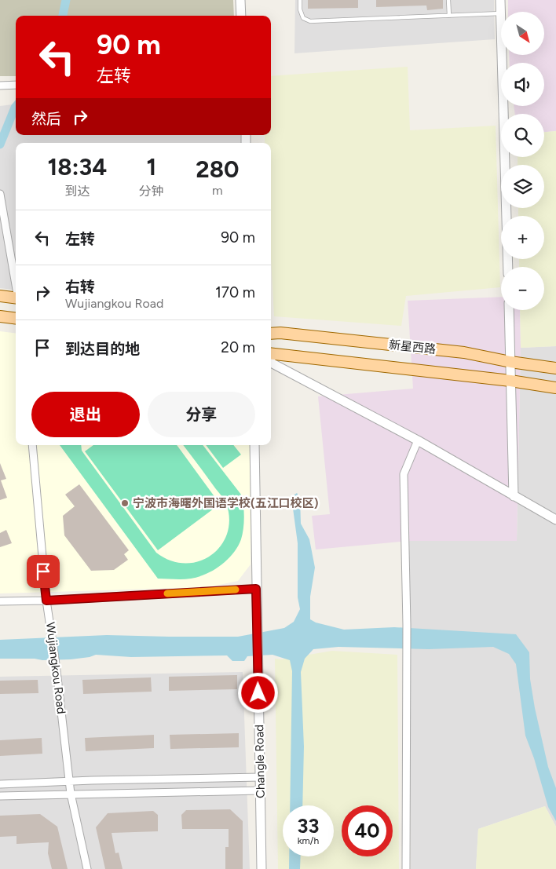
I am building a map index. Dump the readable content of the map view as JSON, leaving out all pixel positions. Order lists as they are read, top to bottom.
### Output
{
  "streets": {
    "main road": ["新星西路"],
    "street": ["Wujiangkou Road", "Changle Road"]
  },
  "places": ["宁波市海曙外国语学校(五江口校区)"],
  "north": "bottom right",
  "page": {
    "map_buttons": ["+", "−"],
    "turn": ["90 m", "左转"],
    "then": "然后",
    "eta": [
      "18:34",
      "到达",
      "1",
      "分钟",
      "280",
      "m"
    ],
    "list": [
      {
        "name": "左转",
        "value": "90 m"
      },
      {
        "name": "右转",
        "note": "Wujiangkou Road",
        "value": "170 m"
      },
      {
        "name": "到达目的地",
        "value": "20 m"
      }
    ],
    "buttons": ["退出", "分享"],
    "speed": "33 km/h",
    "limit": "40"
  }
}
